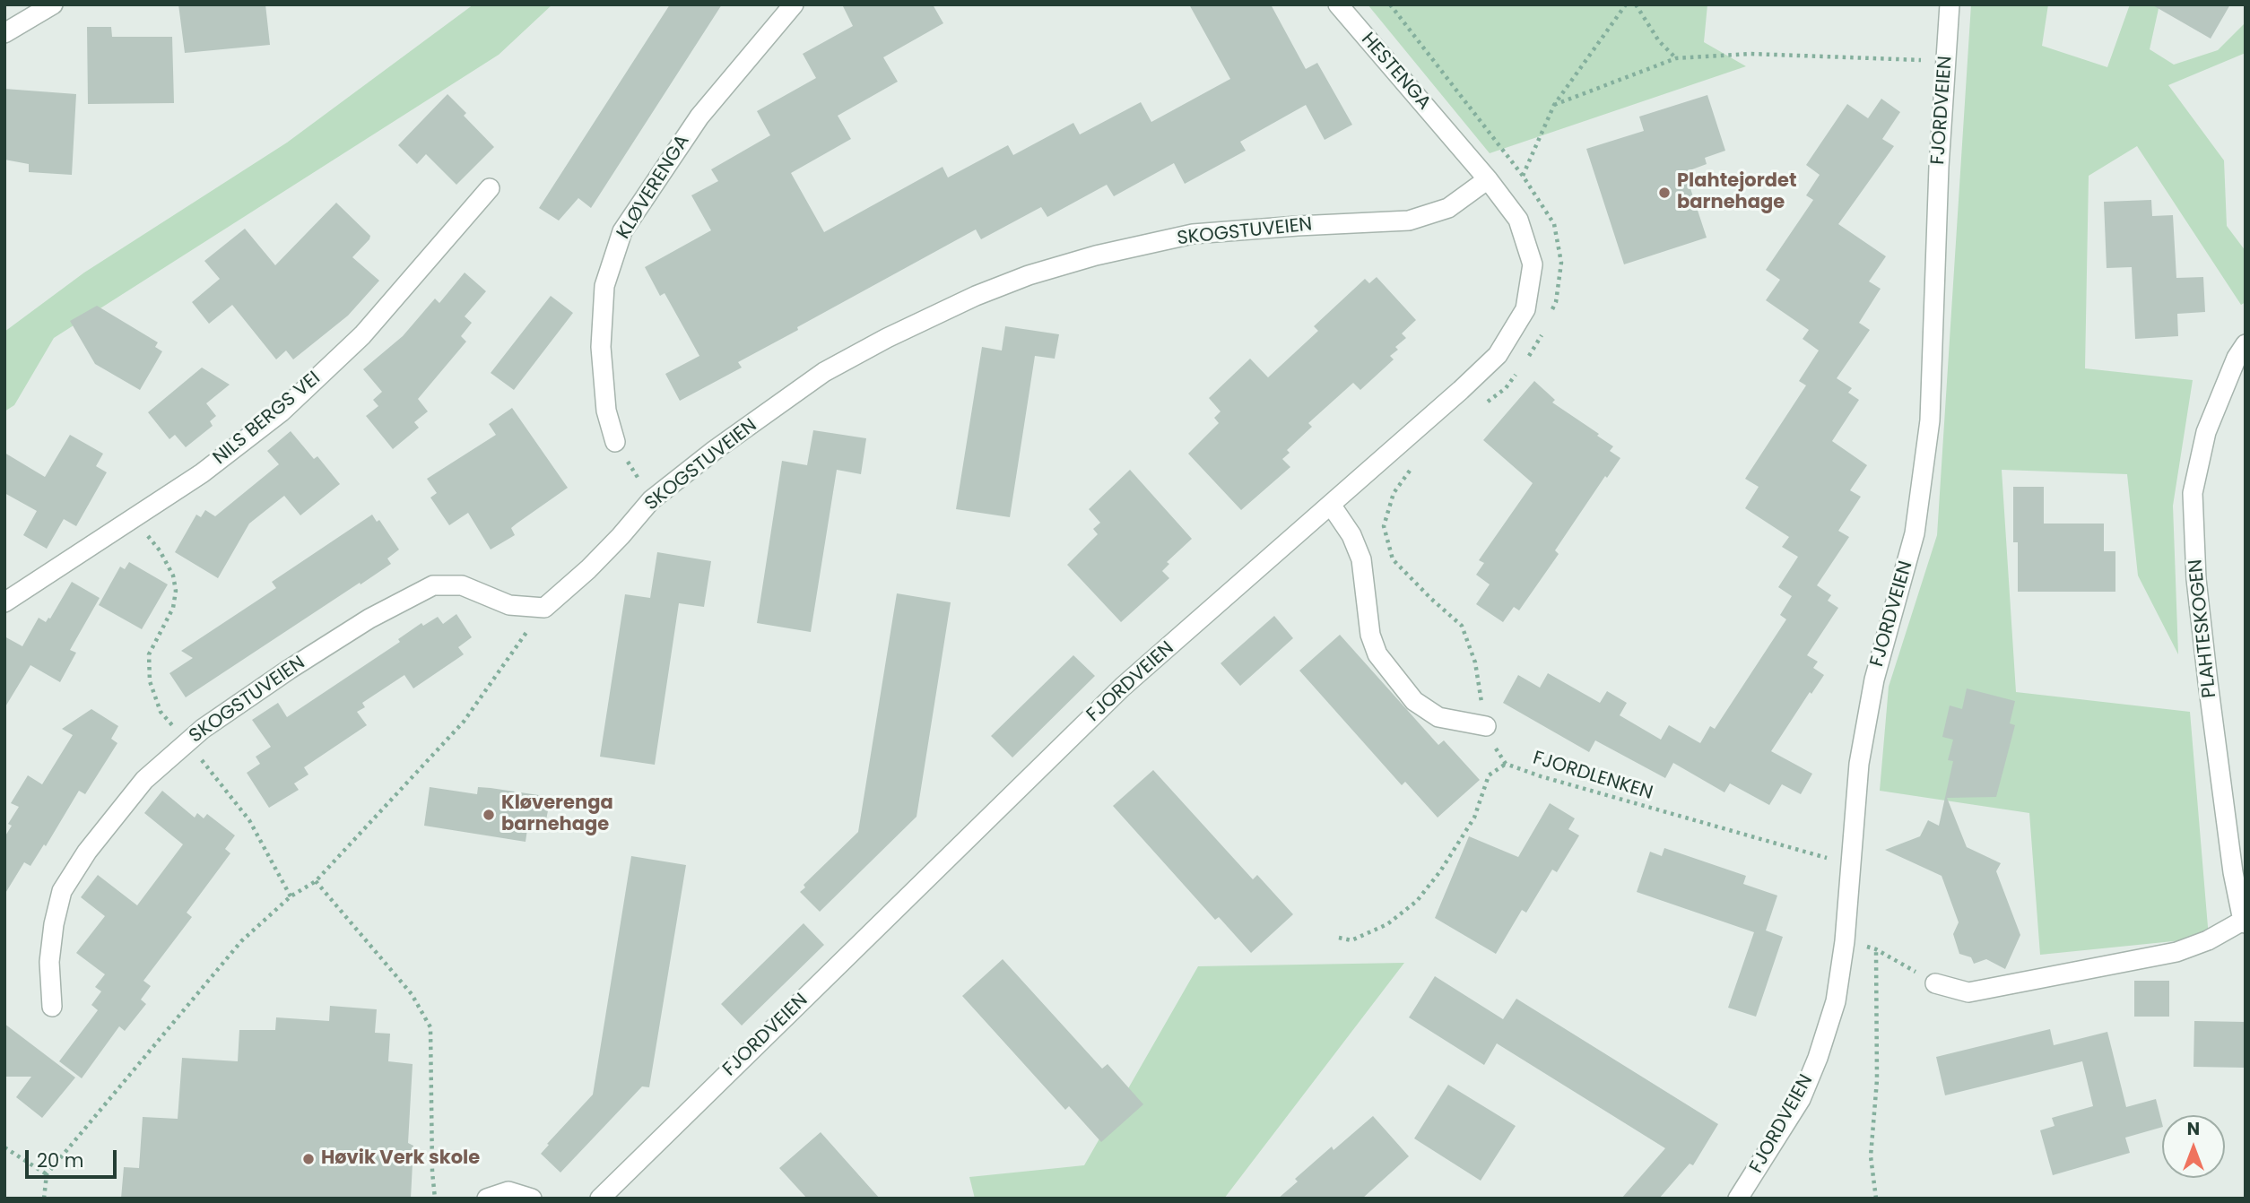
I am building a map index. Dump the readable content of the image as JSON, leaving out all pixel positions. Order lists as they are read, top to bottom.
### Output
{
  "streets": {
    "street": [
      "HESTENGA",
      "FJORDVEIEN",
      "KLØVERENGA",
      "SKOGSTUVEIEN",
      "NILS BERGS VEI",
      "PLAHTESKOGEN"
    ],
    "path": ["FJORDLENKEN"]
  },
  "crossings": [
    ["HESTENGA", "FJORDVEIEN"],
    ["FJORDVEIEN", "SKOGSTUVEIEN"],
    ["FJORDVEIEN", "FJORDLENKEN"]
  ],
  "places": ["Plahtejordet barnehage", "Kløverenga barnehage", "Høvik Verk skole"],
  "scale_bar": "20 m",
  "north": "top"
}
